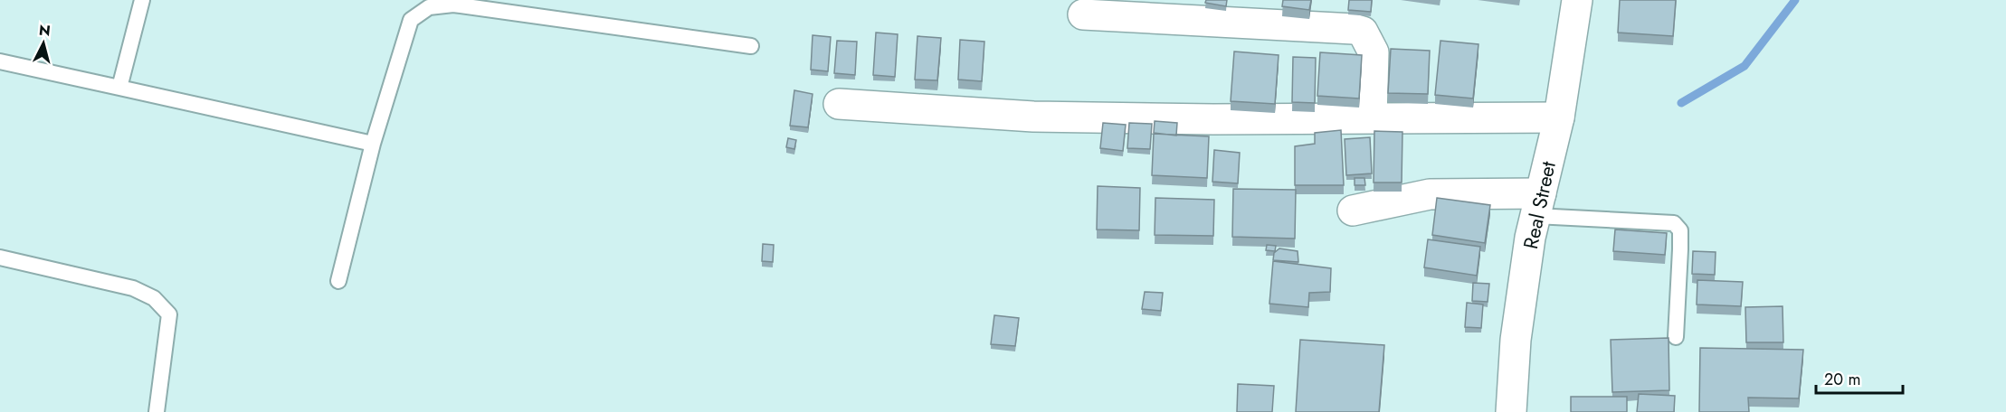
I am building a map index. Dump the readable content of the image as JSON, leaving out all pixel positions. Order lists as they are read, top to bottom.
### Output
{
  "streets": {
    "street": ["Real Street"]
  },
  "scale_bar": "20 m",
  "north": "top"
}
